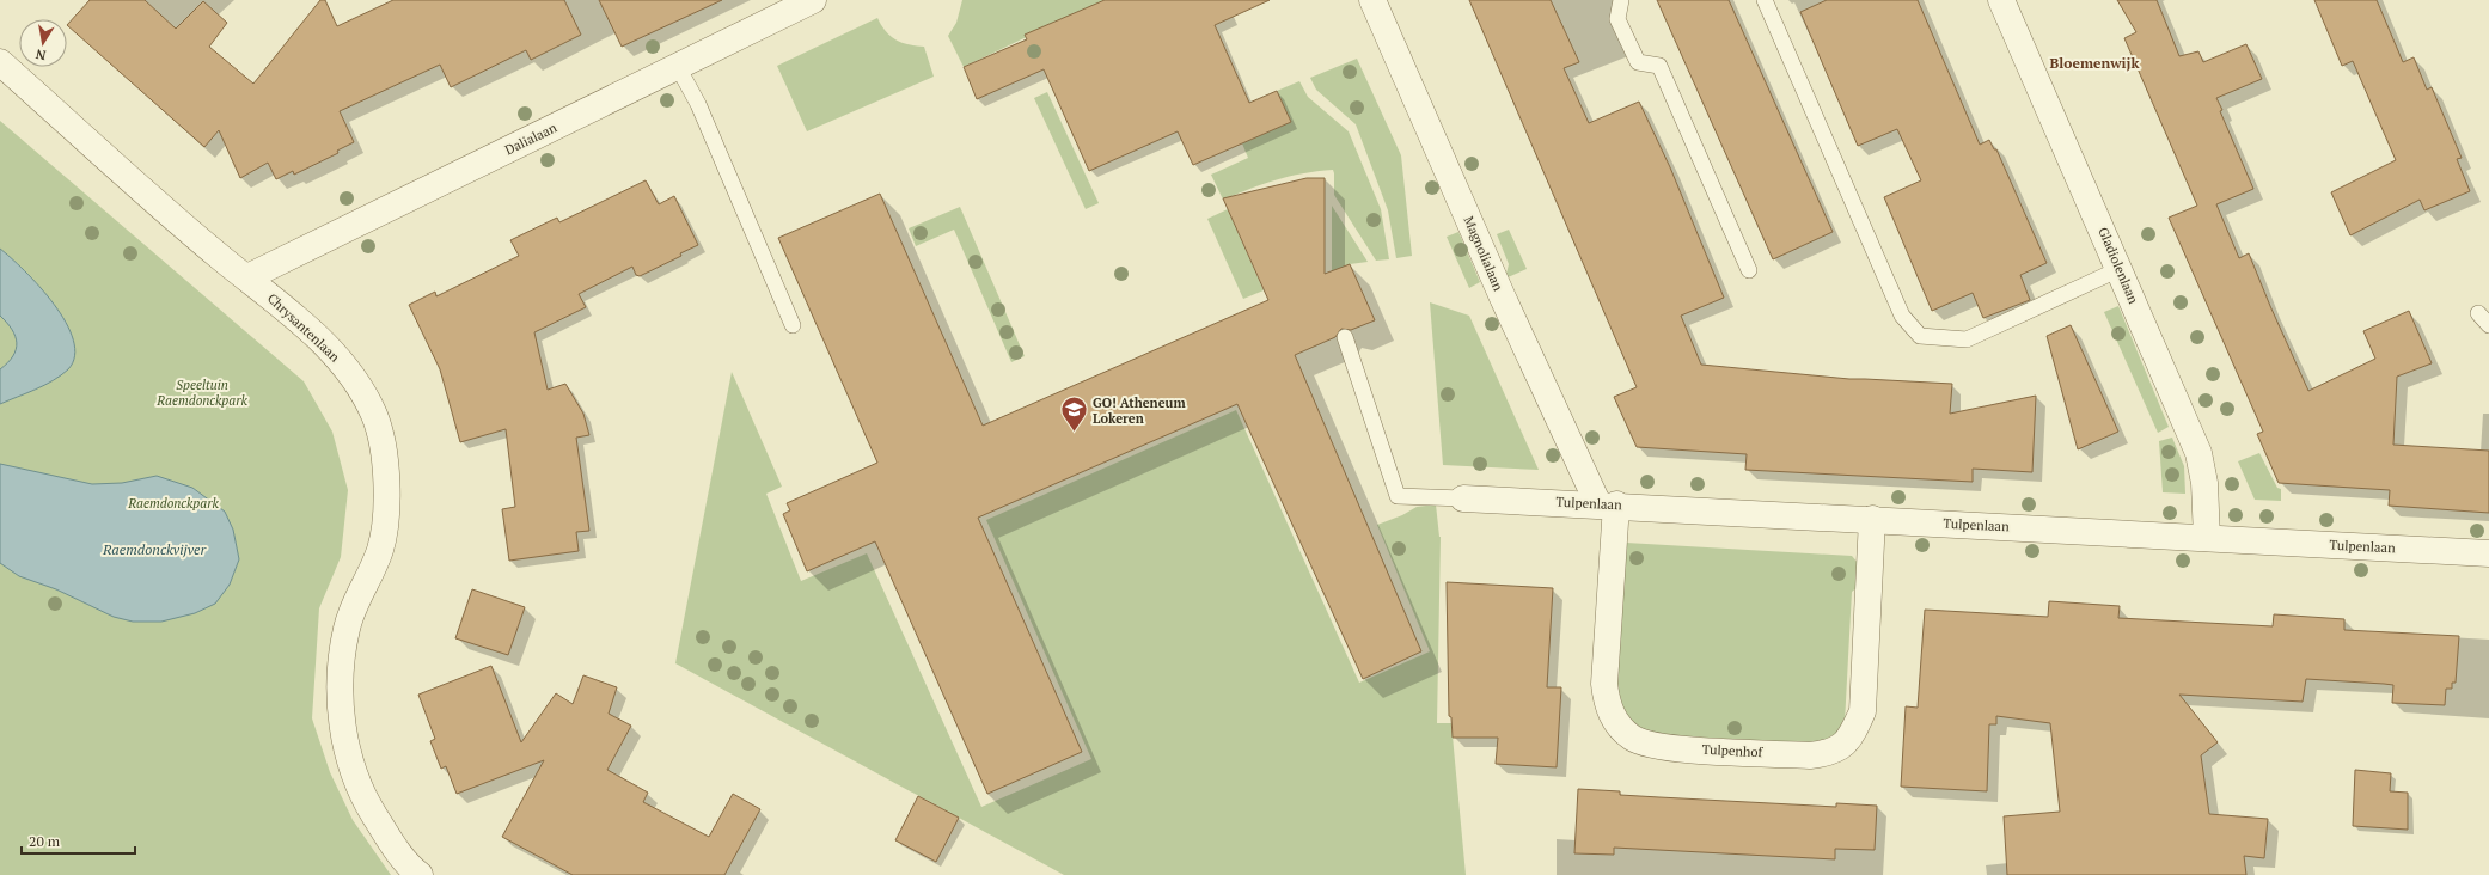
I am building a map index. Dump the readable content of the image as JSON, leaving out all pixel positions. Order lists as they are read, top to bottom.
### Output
{
  "streets": {
    "street": [
      "Dalialaan",
      "Magnolialaan",
      "Gladiolenlaan",
      "Chrysantenlaan",
      "Tulpenlaan",
      "Tulpenhof"
    ]
  },
  "crossings": [
    ["Dalialaan", "Chrysantenlaan"],
    ["Magnolialaan", "Tulpenlaan"],
    ["Magnolialaan", "Tulpenhof"],
    ["Gladiolenlaan", "Tulpenlaan"],
    ["Tulpenlaan", "Tulpenhof"]
  ],
  "districts": ["Bloemenwijk"],
  "water": ["Raemdonckvijver"],
  "parks": ["Speeltuin Raemdonckpark", "Raemdonckpark"],
  "places": {
    "school or university": ["GO! Atheneum Lokeren"]
  },
  "scale_bar": "20 m",
  "north": "bottom"
}
